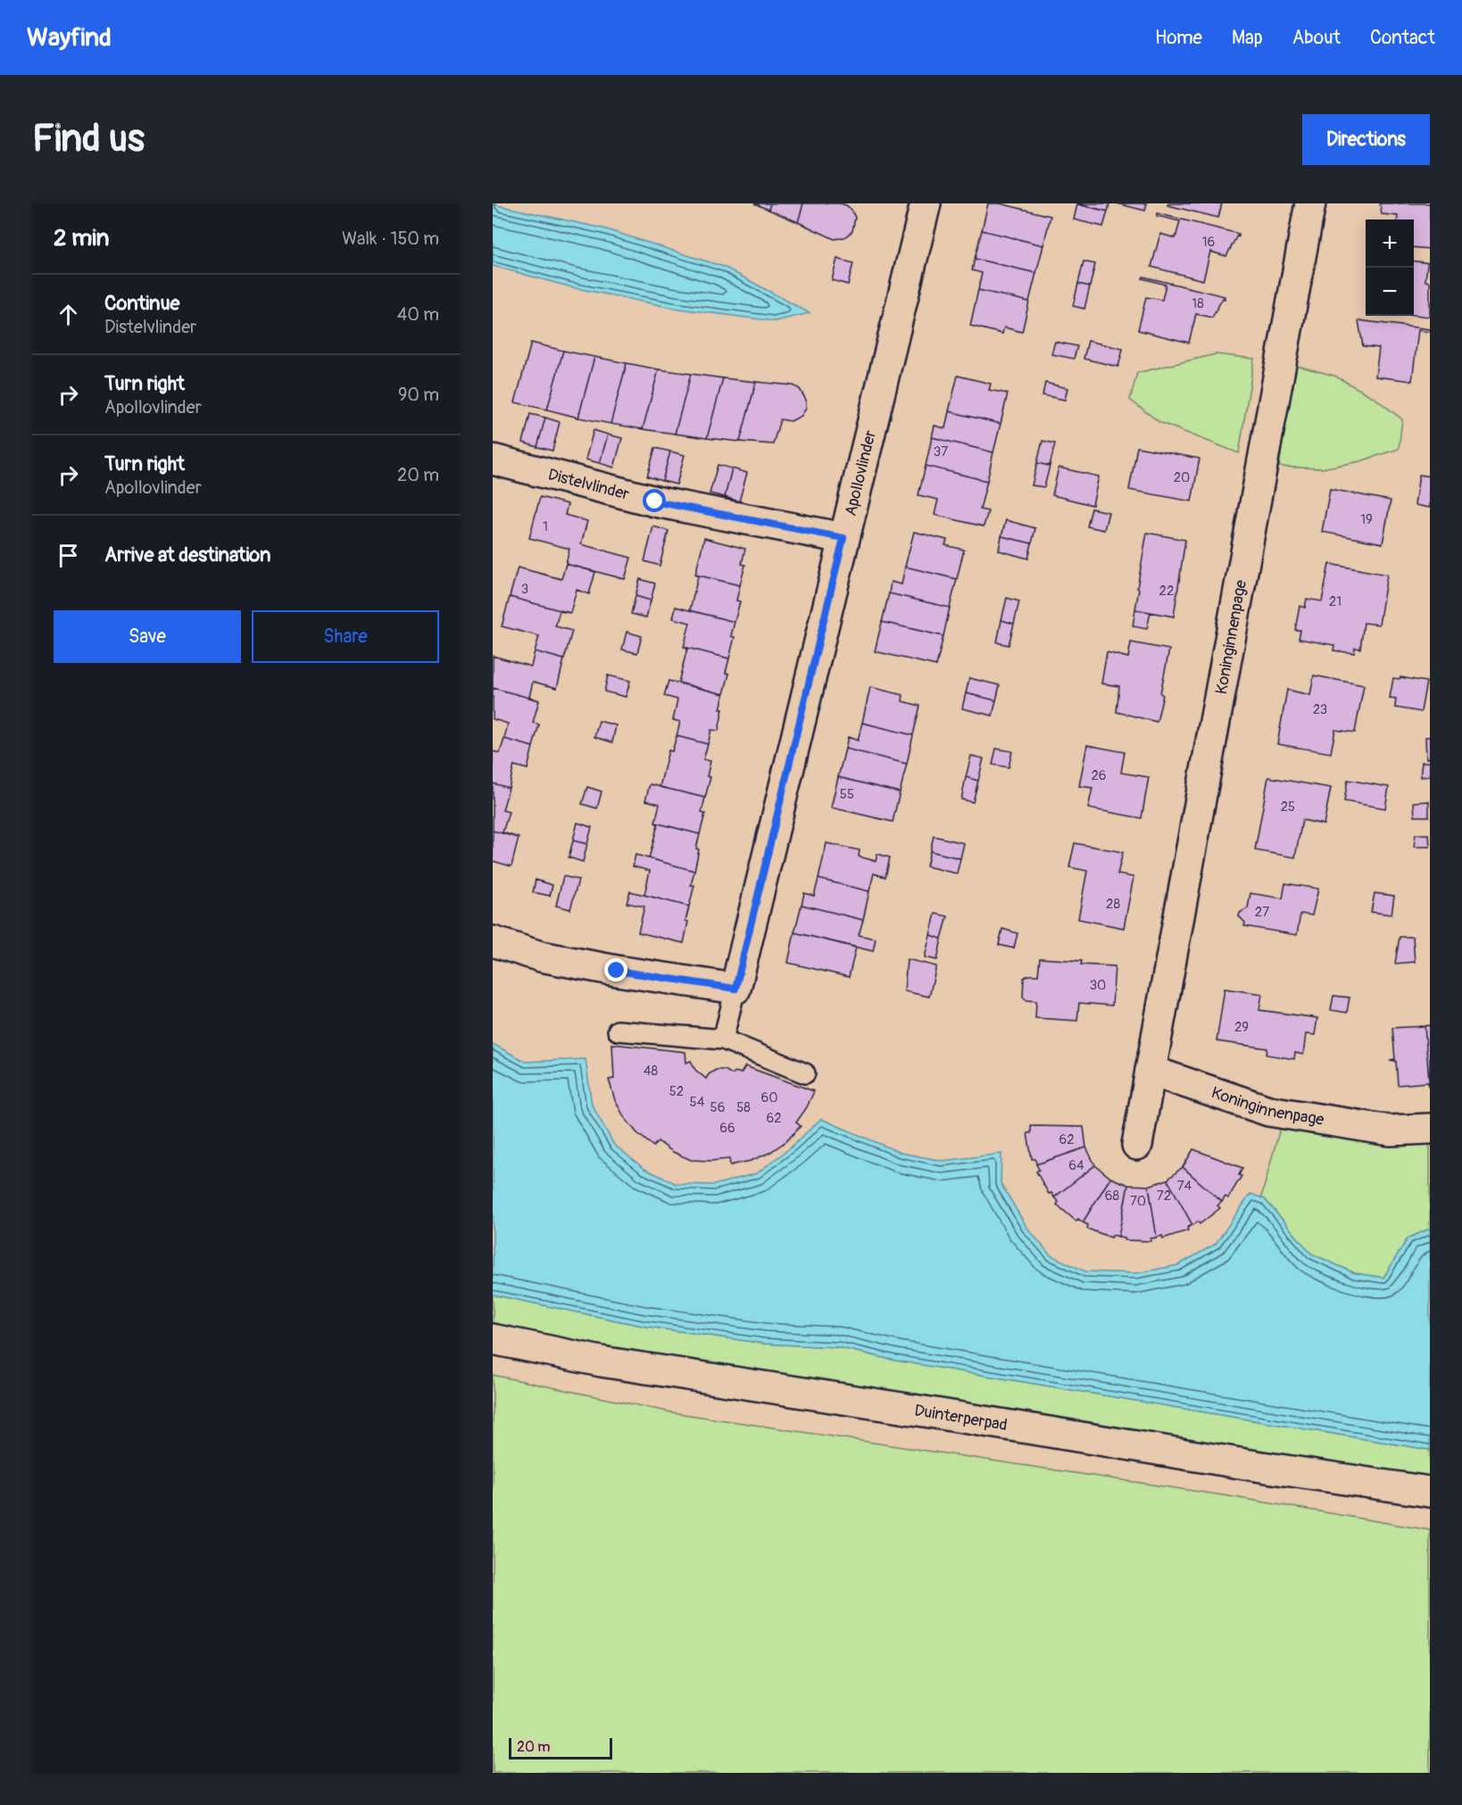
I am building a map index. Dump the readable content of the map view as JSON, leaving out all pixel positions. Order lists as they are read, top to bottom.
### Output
{
  "streets": {
    "street": [
      "Apollovlinder",
      "Distelvlinder",
      "Koninginnenpage",
      "Duinterperpad"
    ]
  },
  "crossings": [
    ["Apollovlinder", "Distelvlinder"]
  ],
  "house_numbers": [
    "16",
    "18",
    "37",
    "20",
    "19",
    "1",
    "3",
    "22",
    "21",
    "23",
    "26",
    "55",
    "25",
    "28",
    "27",
    "30",
    "29",
    "48",
    "52",
    "60",
    "54",
    "56",
    "58",
    "62",
    "66",
    "62",
    "64",
    "74",
    "68",
    "72",
    "70"
  ],
  "scale_bar": "20 m",
  "page": {
    "header": "Wayfind",
    "nav": [
      "Home",
      "Map",
      "About",
      "Contact"
    ],
    "buttons": [
      "Directions",
      ["Save", "Share"]
    ],
    "title": "Find us",
    "heading": ["2 min", "Walk · 150 m"],
    "map_buttons": ["+", "−"],
    "list": [
      ["Continue", "Distelvlinder", "40 m"],
      ["Turn right", "Apollovlinder", "90 m"],
      ["Turn right", "Apollovlinder", "20 m"],
      "Arrive at destination"
    ],
    "scale": "20 m"
  }
}
